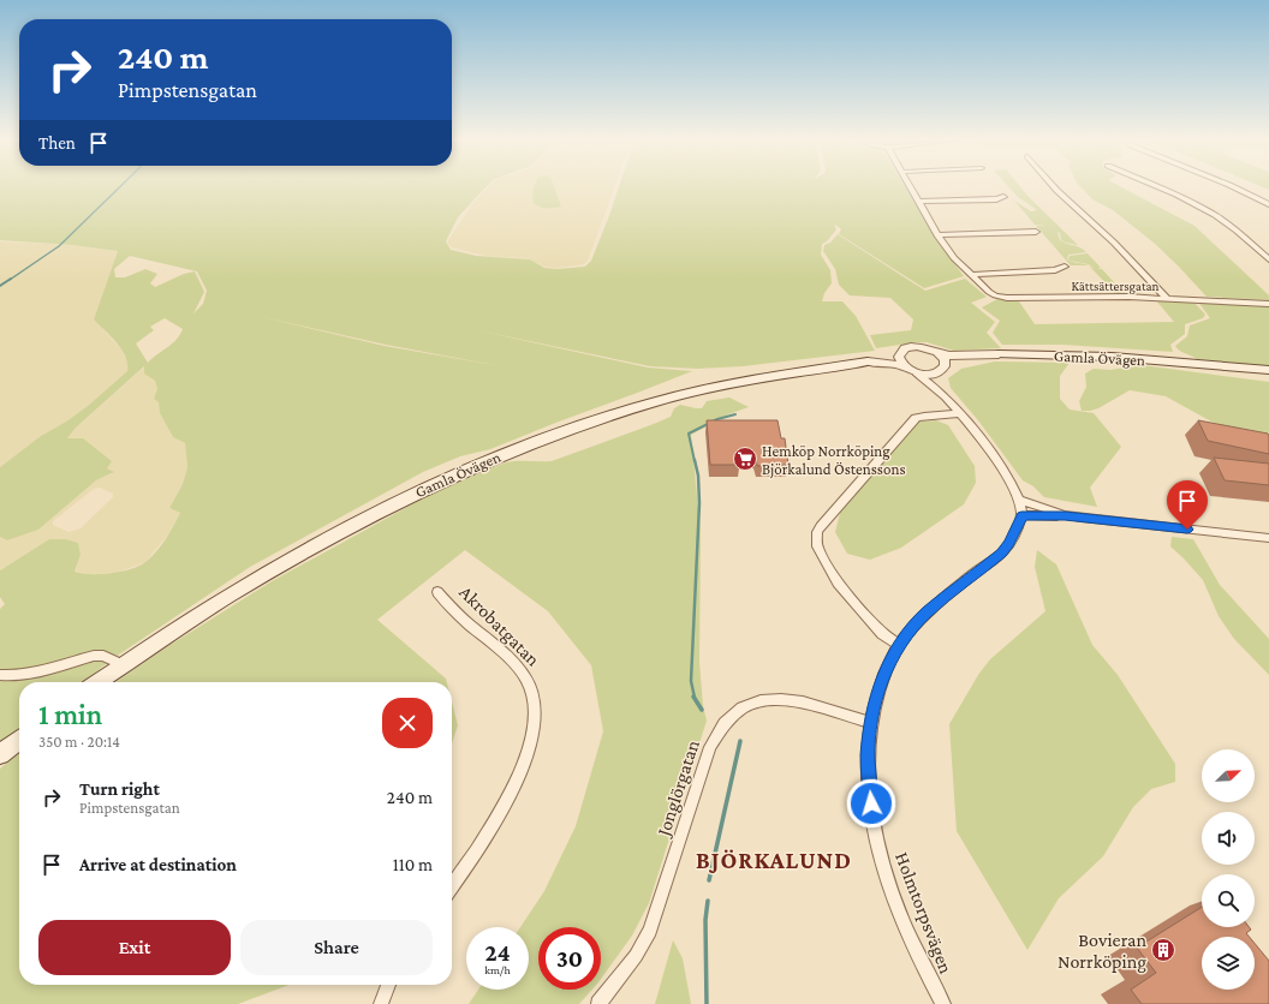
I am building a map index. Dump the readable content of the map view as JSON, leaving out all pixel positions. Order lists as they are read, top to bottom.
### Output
{
  "streets": {
    "main road": ["Gamla Övägen"],
    "street": [
      "Kättsättersgatan",
      "Akrobatgatan",
      "Jonglörgatan",
      "Holmtorpsvägen"
    ]
  },
  "crossings": [
    ["Gamla Övägen", "Holmtorpsvägen"],
    ["Jonglörgatan", "Holmtorpsvägen"]
  ],
  "districts": ["BJÖRKALUND"],
  "places": {
    "supermarket": ["Hemköp Norrköping Björkalund Östenssons"],
    "building": ["Bovieran Norrköping"]
  },
  "north": "top right",
  "page": {
    "turn": ["240 m", "Pimpstensgatan"],
    "then": "Then",
    "heading": ["1 min", "350 m · 20:14"],
    "list": [
      {
        "name": "Turn right",
        "note": "Pimpstensgatan",
        "value": "240 m"
      },
      {
        "name": "Arrive at destination",
        "value": "110 m"
      }
    ],
    "buttons": ["Exit", "Share"],
    "speed": "24 km/h",
    "limit": "30"
  }
}
